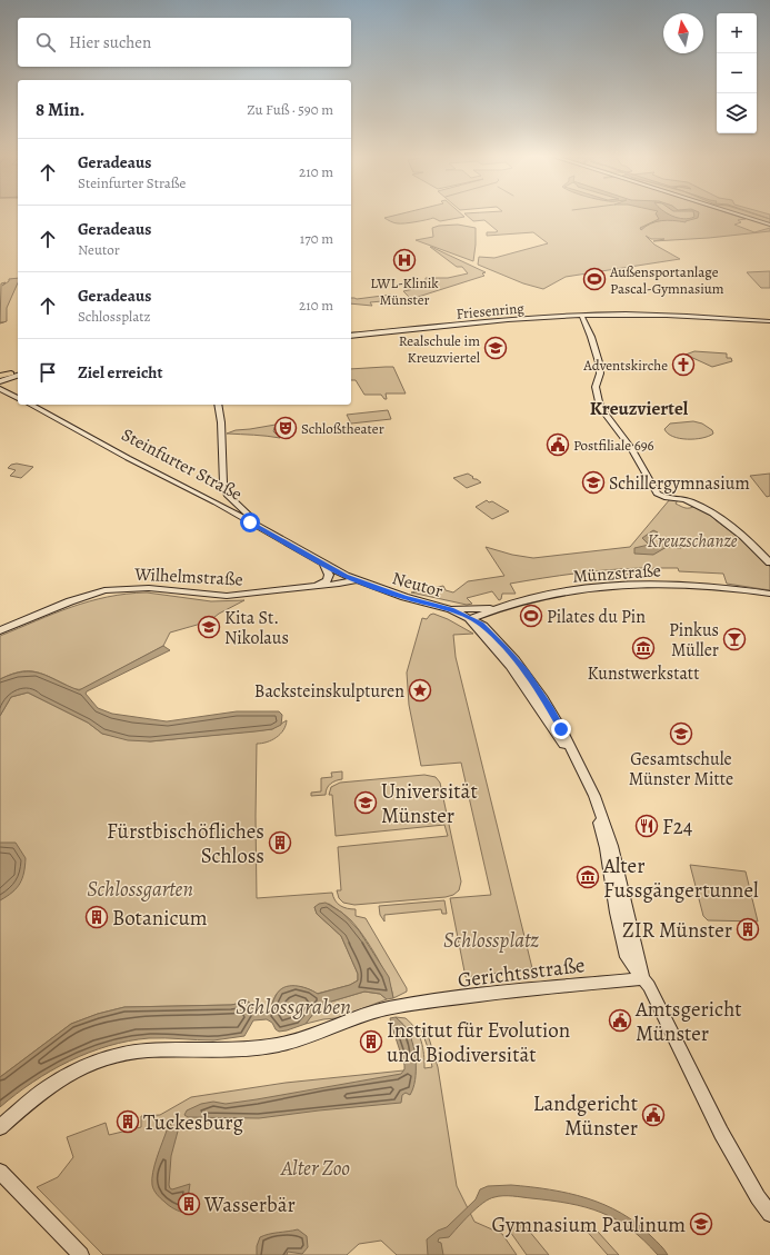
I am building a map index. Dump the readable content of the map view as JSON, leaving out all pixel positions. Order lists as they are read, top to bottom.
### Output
{
  "streets": {
    "main road": [
      "Friesenring",
      "Steinfurter Straße",
      "Münzstraße",
      "Wilhelmstraße",
      "Neutor",
      "Gerichtsstraße"
    ]
  },
  "crossings": [
    ["Steinfurter Straße", "Wilhelmstraße"],
    ["Steinfurter Straße", "Neutor"],
    ["Münzstraße", "Neutor"],
    ["Wilhelmstraße", "Neutor"]
  ],
  "districts": ["Kreuzviertel"],
  "water": ["Schlossgraben"],
  "parks": [
    "Kreuzschanze",
    "Schlossgarten",
    "Schlossplatz",
    "Alter Zoo"
  ],
  "places": {
    "hospital": ["LWL-Klinik Münster"],
    "sports": ["Außensportanlage Pascal-Gymnasium", "Pilates du Pin"],
    "school or university": [
      "Realschule im Kreuzviertel",
      "Schillergymnasium",
      "Kita St. Nikolaus",
      "Gesamtschule Münster Mitte",
      "Universität Münster",
      "Gymnasium Paulinum"
    ],
    "church": ["Adventskirche"],
    "theatre": ["Schloßtheater"],
    "public building": ["Postfiliale 696", "Amtsgericht Münster", "Landgericht Münster"],
    "bar": ["Pinkus Müller"],
    "museum": ["Kunstwerkstatt", "Alter Fussgängertunnel"],
    "place": ["Backsteinskulpturen"],
    "restaurant": ["F24"],
    "building": [
      "Fürstbischöfliches Schloss",
      "Botanicum",
      "ZIR Münster",
      "Institut für Evolution und Biodiversität",
      "Tuckesburg",
      "Wasserbär"
    ]
  },
  "north": "top",
  "page": {
    "map_buttons": ["+", "−"],
    "search": "Hier suchen",
    "heading": ["8 Min.", "Zu Fuß · 590 m"],
    "list": [
      ["Geradeaus", "Steinfurter Straße", "210 m"],
      ["Geradeaus", "Neutor", "170 m"],
      ["Geradeaus", "Schlossplatz", "210 m"],
      "Ziel erreicht"
    ]
  }
}
